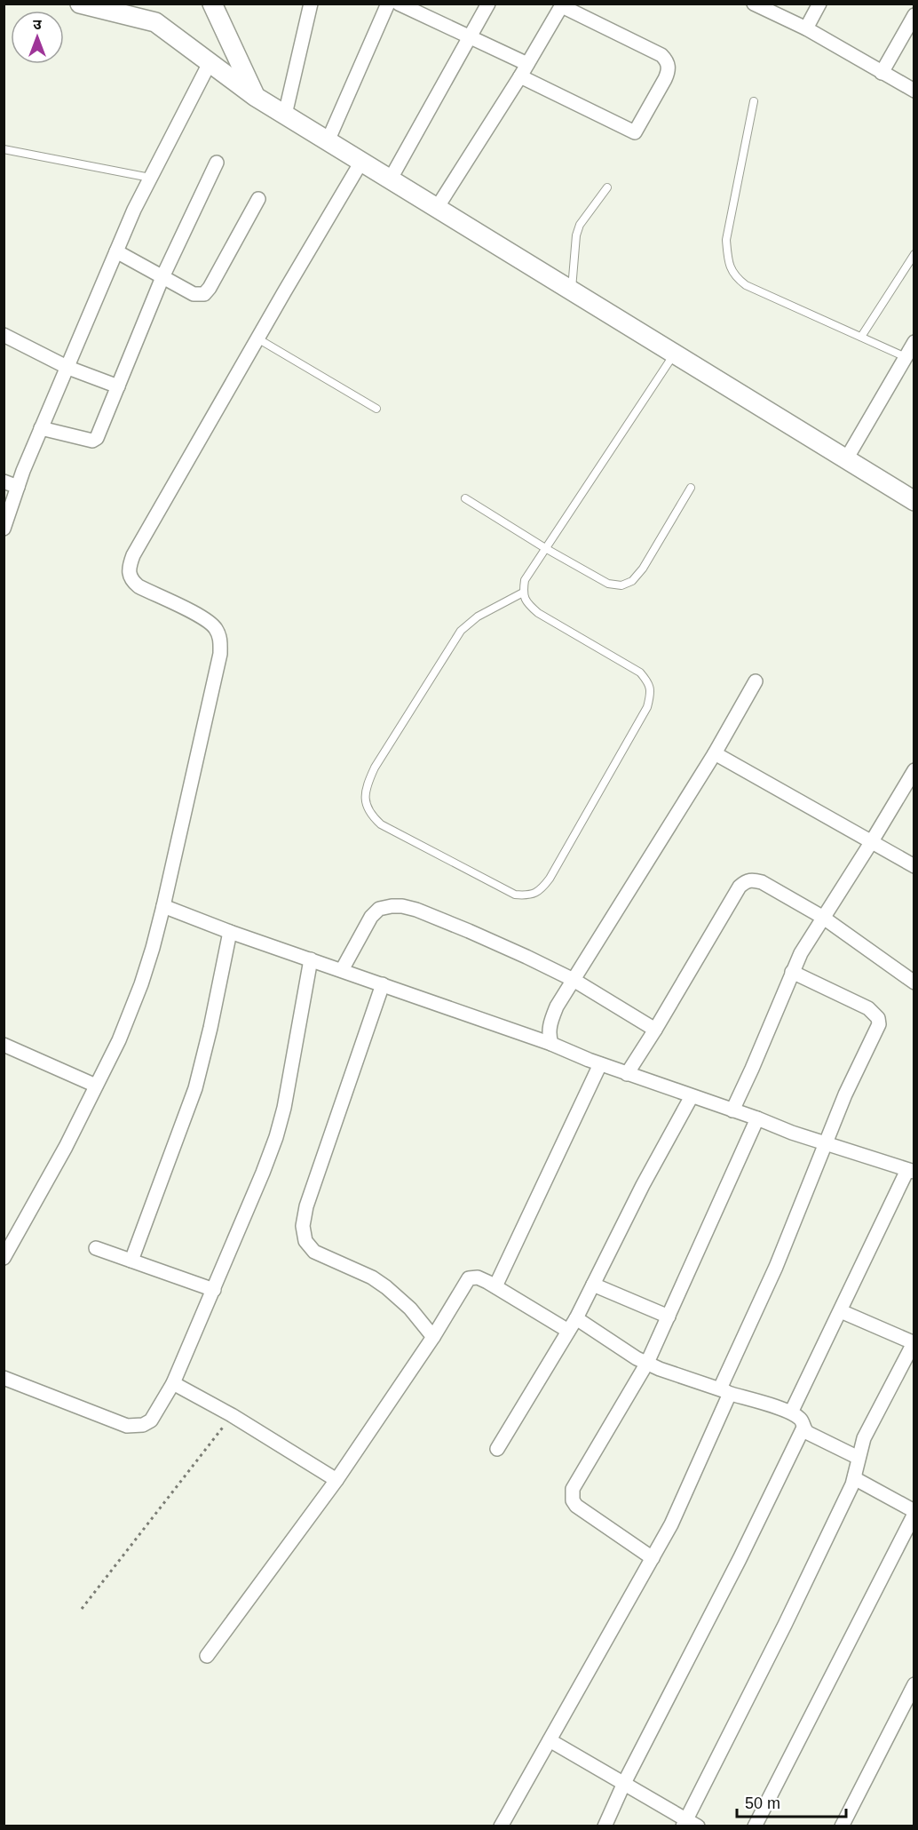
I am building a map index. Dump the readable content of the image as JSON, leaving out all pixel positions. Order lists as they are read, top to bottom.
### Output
{
  "scale_bar": "50 m",
  "north": "top"
}
